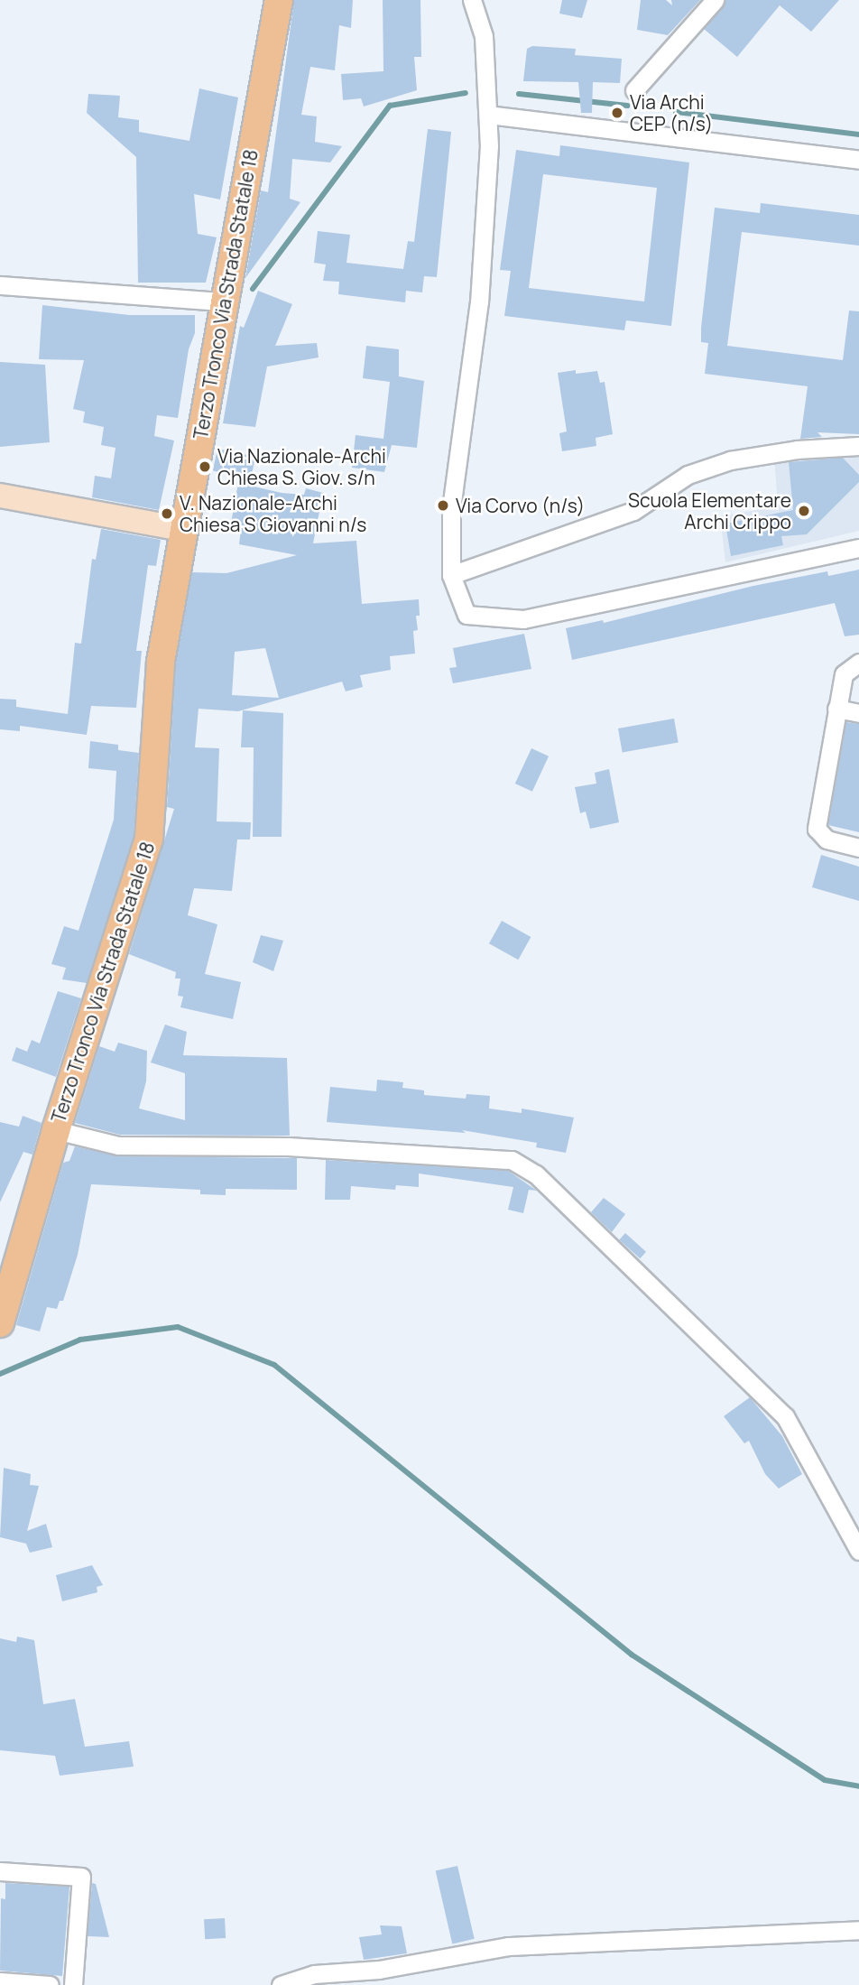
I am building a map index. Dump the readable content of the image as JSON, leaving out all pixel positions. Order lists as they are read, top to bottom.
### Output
{
  "streets": {
    "main road": ["Terzo Tronco Via Strada Statale 18"]
  },
  "places": [
    "Via Archi CEP (n/s)",
    "Via Nazionale-Archi Chiesa S. Giov. s/n",
    "Via Corvo (n/s)",
    "Scuola Elementare Archi Crippo",
    "V. Nazionale-Archi Chiesa S Giovanni n/s"
  ]
}
